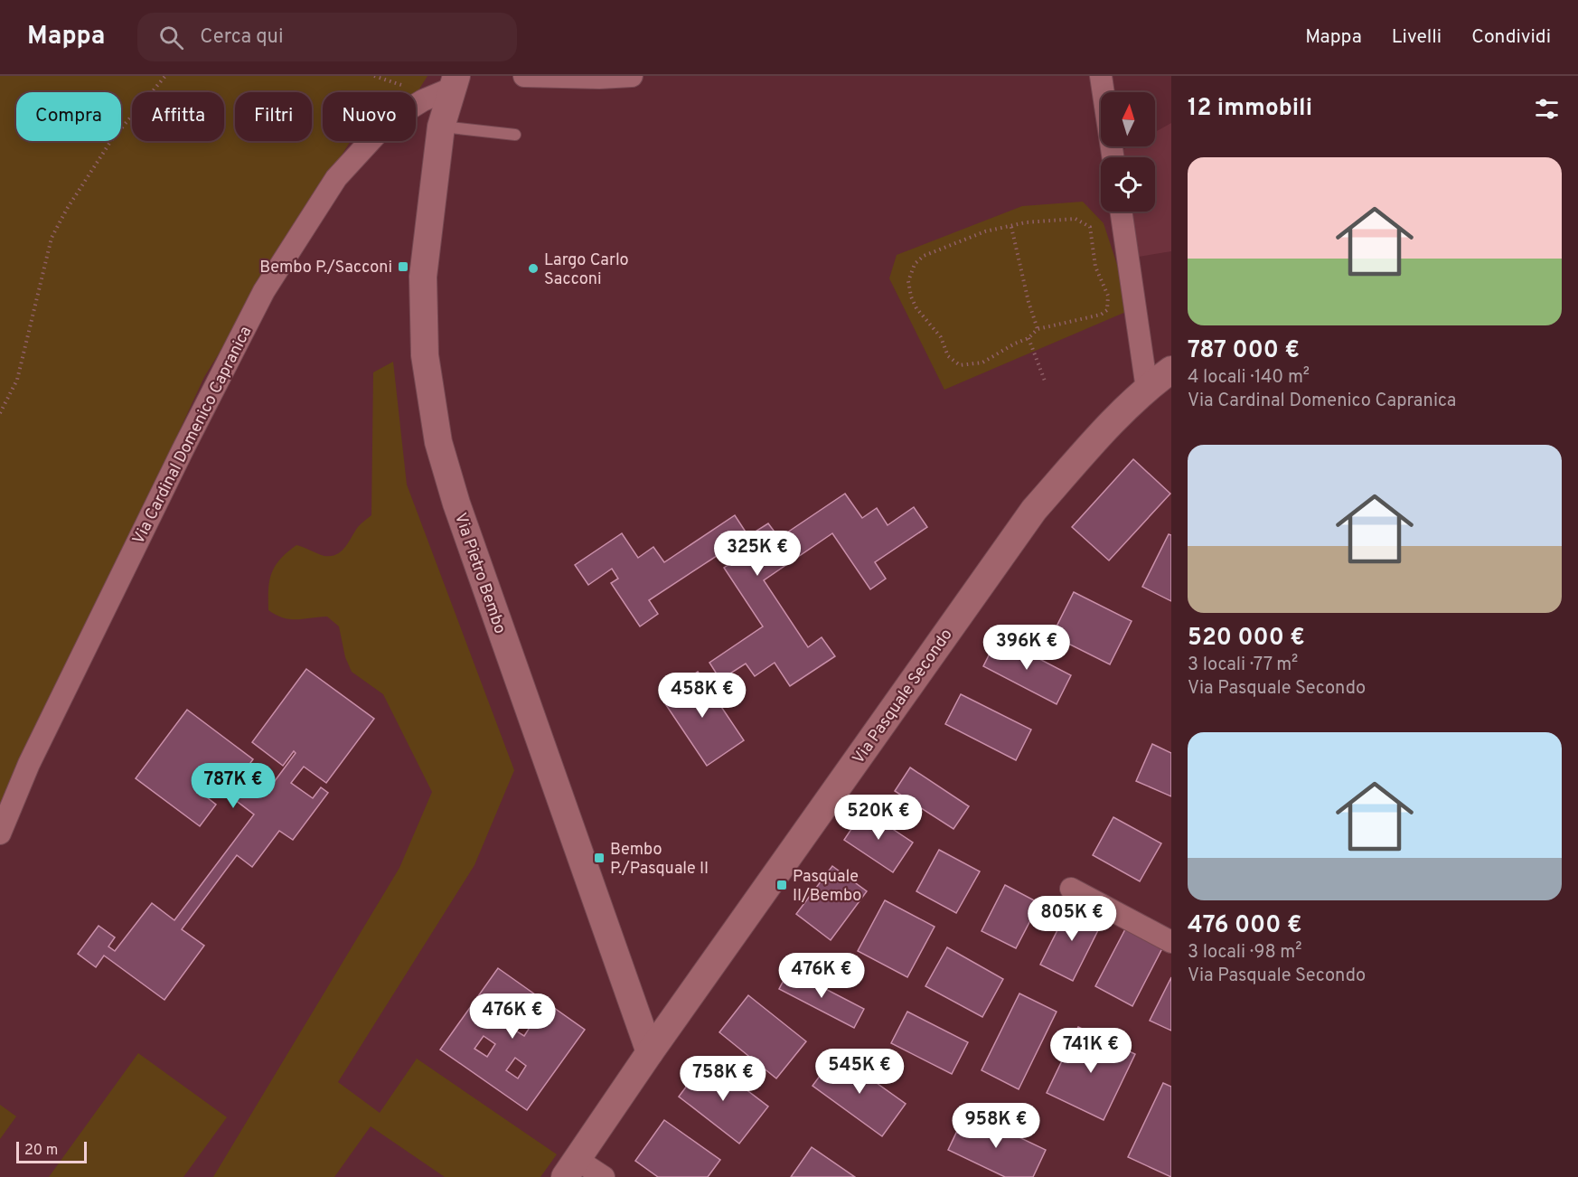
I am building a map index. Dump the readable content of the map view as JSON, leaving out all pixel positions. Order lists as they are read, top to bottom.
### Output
{
  "streets": {
    "street": ["Via Cardinal Domenico Capranica", "Via Pietro Bembo", "Via Pasquale Secondo"]
  },
  "crossings": [
    ["Via Cardinal Domenico Capranica", "Via Pietro Bembo"],
    ["Via Pietro Bembo", "Via Pasquale Secondo"]
  ],
  "places": {
    "transit": ["Bembo P./Sacconi", "Bembo P./Pasquale II", "Pasquale II/Bembo"],
    "other": ["Largo Carlo Sacconi"]
  },
  "scale_bar": "20 m",
  "north": "top",
  "page": {
    "header": "Mappa",
    "search": "Cerca qui",
    "nav": ["Mappa", "Livelli", "Condividi"],
    "heading": "12 immobili",
    "chip": [
      "Compra",
      "Affitta",
      "Filtri",
      "Nuovo"
    ],
    "list": [
      {
        "name": "787 000 €",
        "note": "4 locali · 140 m² · Via Cardinal Domenico Capranica"
      },
      {
        "name": "520 000 €",
        "note": "3 locali · 77 m² · Via Pasquale Secondo"
      },
      {
        "name": "476 000 €",
        "note": "3 locali · 98 m² · Via Pasquale Secondo"
      }
    ],
    "price": [
      "325K €",
      "396K €",
      "458K €",
      "787K €",
      "520K €",
      "805K €",
      "476K €",
      "476K €",
      "741K €",
      "545K €",
      "758K €",
      "958K €"
    ],
    "scale": "20 m"
  }
}
